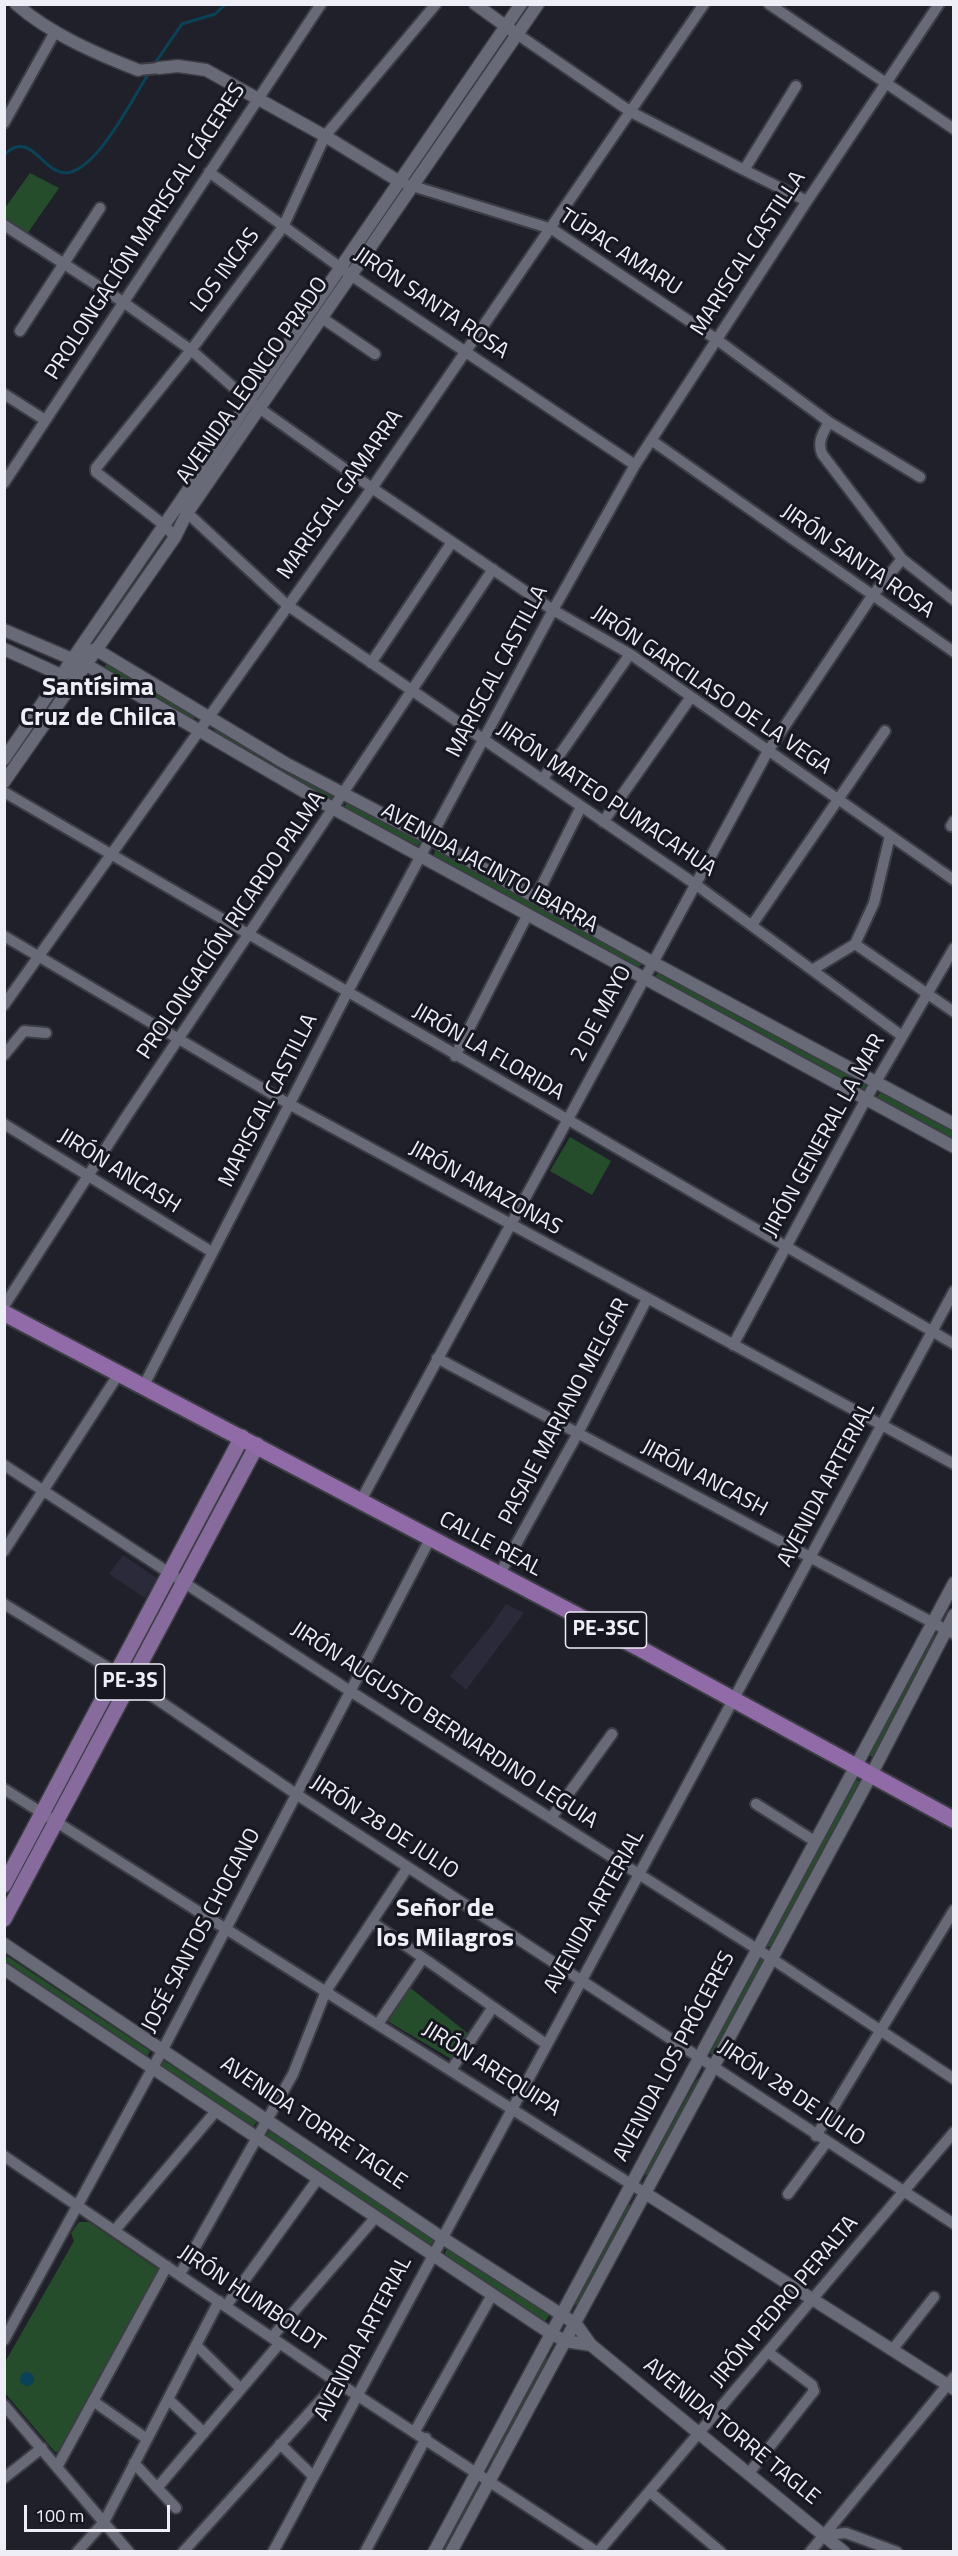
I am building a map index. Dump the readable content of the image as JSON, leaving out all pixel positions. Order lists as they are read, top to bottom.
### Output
{
  "streets": {
    "highway": ["CALLE REAL", "PE-3SC"],
    "main road": ["PE-3S"],
    "street": [
      "PROLONGACIÓN MARISCAL CÁCERES",
      "TÚPAC AMARU",
      "MARISCAL CASTILLA",
      "LOS INCAS",
      "JIRÓN SANTA ROSA",
      "AVENIDA LEONCIO PRADO",
      "MARISCAL GAMARRA",
      "JIRÓN GARCILASO DE LA VEGA",
      "JIRÓN MATEO PUMACAHUA",
      "AVENIDA JACINTO IBARRA",
      "PROLONGACIÓN RICARDO PALMA",
      "2 DE MAYO",
      "JIRÓN LA FLORIDA",
      "JIRÓN GENERAL LA MAR",
      "JIRÓN ANCASH",
      "JIRÓN AMAZONAS",
      "PASAJE MARIANO MELGAR",
      "AVENIDA ARTERIAL",
      "JIRÓN AUGUSTO BERNARDINO LEGUIA",
      "JIRÓN 28 DE JULIO",
      "JOSÉ SANTOS CHOCANO",
      "AVENIDA LOS PRÓCERES",
      "JIRÓN AREQUIPA",
      "AVENIDA TORRE TAGLE",
      "JIRÓN HUMBOLDT",
      "JIRÓN PEDRO PERALTA"
    ]
  },
  "crossings": [
    ["PROLONGACIÓN MARISCAL CÁCERES", "JIRÓN SANTA ROSA"],
    ["PROLONGACIÓN MARISCAL CÁCERES", "JIRÓN GARCILASO DE LA VEGA"],
    ["TÚPAC AMARU", "MARISCAL CASTILLA"],
    ["TÚPAC AMARU", "AVENIDA LEONCIO PRADO"],
    ["TÚPAC AMARU", "MARISCAL GAMARRA"],
    ["MARISCAL CASTILLA", "JIRÓN SANTA ROSA"],
    ["MARISCAL CASTILLA", "JIRÓN GARCILASO DE LA VEGA"],
    ["MARISCAL CASTILLA", "JIRÓN MATEO PUMACAHUA"],
    ["MARISCAL CASTILLA", "AVENIDA JACINTO IBARRA"],
    ["MARISCAL CASTILLA", "JIRÓN LA FLORIDA"],
    ["MARISCAL CASTILLA", "JIRÓN ANCASH"],
    ["MARISCAL CASTILLA", "JIRÓN AMAZONAS"],
    ["MARISCAL CASTILLA", "CALLE REAL"],
    ["LOS INCAS", "JIRÓN SANTA ROSA"],
    ["LOS INCAS", "AVENIDA LEONCIO PRADO"],
    ["LOS INCAS", "JIRÓN GARCILASO DE LA VEGA"],
    ["JIRÓN SANTA ROSA", "AVENIDA LEONCIO PRADO"],
    ["JIRÓN SANTA ROSA", "MARISCAL GAMARRA"],
    ["JIRÓN SANTA ROSA", "2 DE MAYO"],
    ["AVENIDA LEONCIO PRADO", "JIRÓN GARCILASO DE LA VEGA"],
    ["AVENIDA LEONCIO PRADO", "JIRÓN MATEO PUMACAHUA"],
    ["AVENIDA LEONCIO PRADO", "AVENIDA JACINTO IBARRA"],
    ["MARISCAL GAMARRA", "JIRÓN GARCILASO DE LA VEGA"],
    ["MARISCAL GAMARRA", "JIRÓN MATEO PUMACAHUA"],
    ["MARISCAL GAMARRA", "AVENIDA JACINTO IBARRA"],
    ["MARISCAL GAMARRA", "JIRÓN LA FLORIDA"],
    ["MARISCAL GAMARRA", "JIRÓN AMAZONAS"],
    ["JIRÓN GARCILASO DE LA VEGA", "PROLONGACIÓN RICARDO PALMA"],
    ["JIRÓN GARCILASO DE LA VEGA", "2 DE MAYO"],
    ["JIRÓN MATEO PUMACAHUA", "PROLONGACIÓN RICARDO PALMA"],
    ["JIRÓN MATEO PUMACAHUA", "2 DE MAYO"],
    ["JIRÓN MATEO PUMACAHUA", "JIRÓN GENERAL LA MAR"],
    ["AVENIDA JACINTO IBARRA", "PROLONGACIÓN RICARDO PALMA"],
    ["AVENIDA JACINTO IBARRA", "2 DE MAYO"],
    ["AVENIDA JACINTO IBARRA", "JIRÓN GENERAL LA MAR"],
    ["PROLONGACIÓN RICARDO PALMA", "JIRÓN LA FLORIDA"],
    ["PROLONGACIÓN RICARDO PALMA", "JIRÓN ANCASH"],
    ["PROLONGACIÓN RICARDO PALMA", "JIRÓN AMAZONAS"],
    ["2 DE MAYO", "JIRÓN LA FLORIDA"],
    ["2 DE MAYO", "JIRÓN ANCASH"],
    ["2 DE MAYO", "JIRÓN AMAZONAS"],
    ["2 DE MAYO", "CALLE REAL"],
    ["JIRÓN LA FLORIDA", "JIRÓN GENERAL LA MAR"],
    ["JIRÓN LA FLORIDA", "AVENIDA ARTERIAL"],
    ["JIRÓN GENERAL LA MAR", "JIRÓN AMAZONAS"],
    ["JIRÓN ANCASH", "PASAJE MARIANO MELGAR"],
    ["JIRÓN ANCASH", "AVENIDA ARTERIAL"],
    ["JIRÓN ANCASH", "AVENIDA LOS PRÓCERES"],
    ["JIRÓN AMAZONAS", "PASAJE MARIANO MELGAR"],
    ["JIRÓN AMAZONAS", "AVENIDA ARTERIAL"],
    ["PASAJE MARIANO MELGAR", "CALLE REAL"],
    ["AVENIDA ARTERIAL", "CALLE REAL"],
    ["AVENIDA ARTERIAL", "JIRÓN AUGUSTO BERNARDINO LEGUIA"],
    ["AVENIDA ARTERIAL", "JIRÓN 28 DE JULIO"],
    ["AVENIDA ARTERIAL", "JIRÓN AREQUIPA"],
    ["AVENIDA ARTERIAL", "AVENIDA TORRE TAGLE"],
    ["AVENIDA ARTERIAL", "JIRÓN HUMBOLDT"],
    ["CALLE REAL", "PE-3S"],
    ["CALLE REAL", "JOSÉ SANTOS CHOCANO"],
    ["CALLE REAL", "AVENIDA LOS PRÓCERES"],
    ["PE-3S", "JIRÓN AUGUSTO BERNARDINO LEGUIA"],
    ["PE-3S", "JIRÓN 28 DE JULIO"],
    ["PE-3S", "JIRÓN AREQUIPA"],
    ["JIRÓN AUGUSTO BERNARDINO LEGUIA", "JOSÉ SANTOS CHOCANO"],
    ["JIRÓN AUGUSTO BERNARDINO LEGUIA", "AVENIDA LOS PRÓCERES"],
    ["JIRÓN 28 DE JULIO", "JOSÉ SANTOS CHOCANO"],
    ["JIRÓN 28 DE JULIO", "AVENIDA LOS PRÓCERES"],
    ["JIRÓN 28 DE JULIO", "JIRÓN PEDRO PERALTA"],
    ["JOSÉ SANTOS CHOCANO", "JIRÓN AREQUIPA"],
    ["JOSÉ SANTOS CHOCANO", "AVENIDA TORRE TAGLE"],
    ["JOSÉ SANTOS CHOCANO", "JIRÓN HUMBOLDT"],
    ["AVENIDA LOS PRÓCERES", "JIRÓN AREQUIPA"],
    ["AVENIDA LOS PRÓCERES", "AVENIDA TORRE TAGLE"],
    ["AVENIDA LOS PRÓCERES", "JIRÓN HUMBOLDT"],
    ["JIRÓN AREQUIPA", "JIRÓN PEDRO PERALTA"],
    ["AVENIDA TORRE TAGLE", "JIRÓN PEDRO PERALTA"],
    ["JIRÓN HUMBOLDT", "JIRÓN PEDRO PERALTA"]
  ],
  "districts": ["Santísima Cruz de Chilca", "Señor de los Milagros"],
  "scale_bar": "100 m"
}
